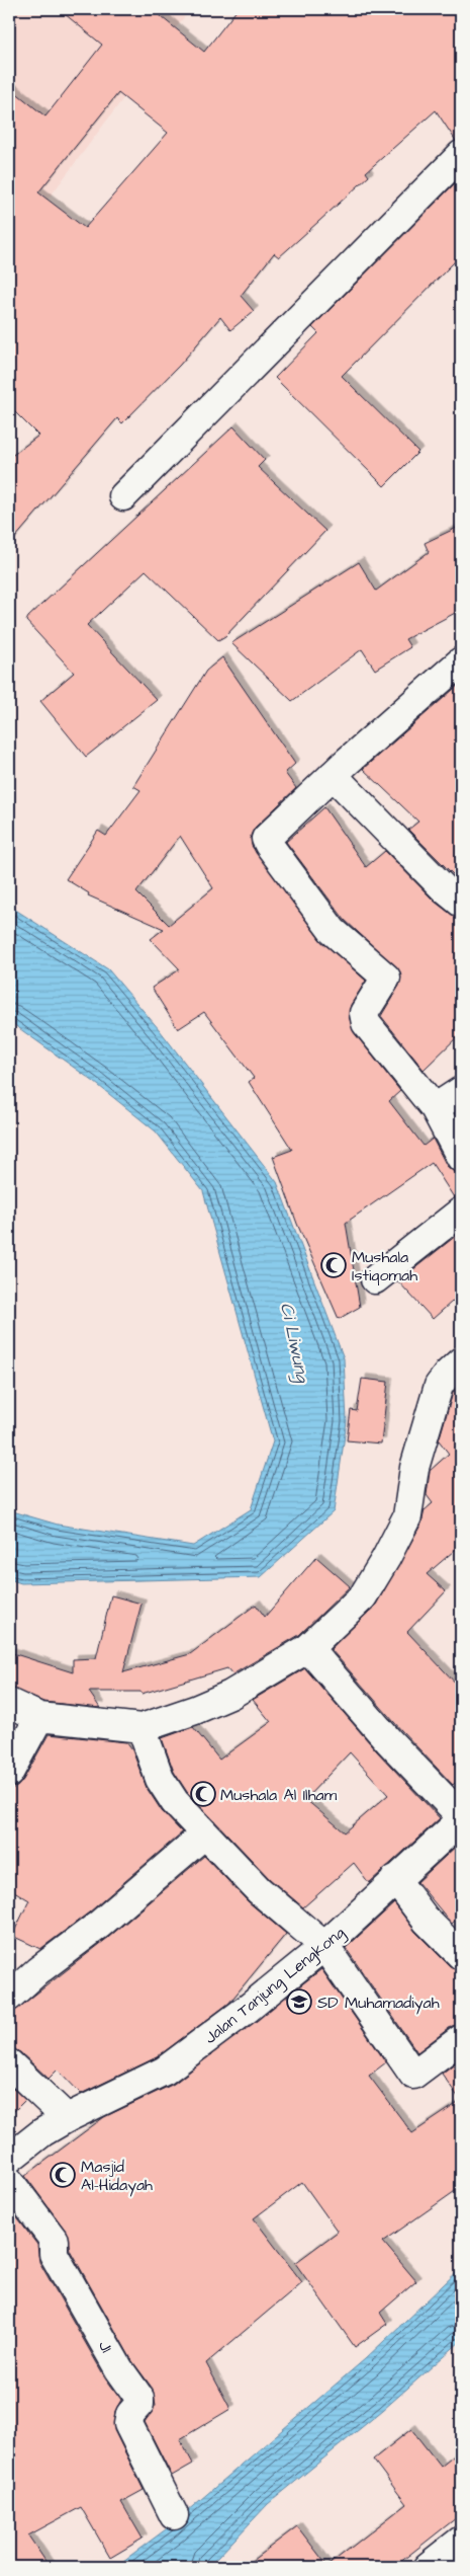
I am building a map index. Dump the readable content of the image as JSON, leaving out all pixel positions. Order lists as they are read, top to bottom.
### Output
{
  "streets": {
    "street": ["Jalan Tanjung Lengkong", "J1"]
  },
  "water": ["Ci Liwung"],
  "places": {
    "mosque": ["Mushala Istiqomah", "Mushala Al Ilham", "Masjid Al-Hidayah"],
    "school or university": ["SD Muhamadiyah"]
  }
}
